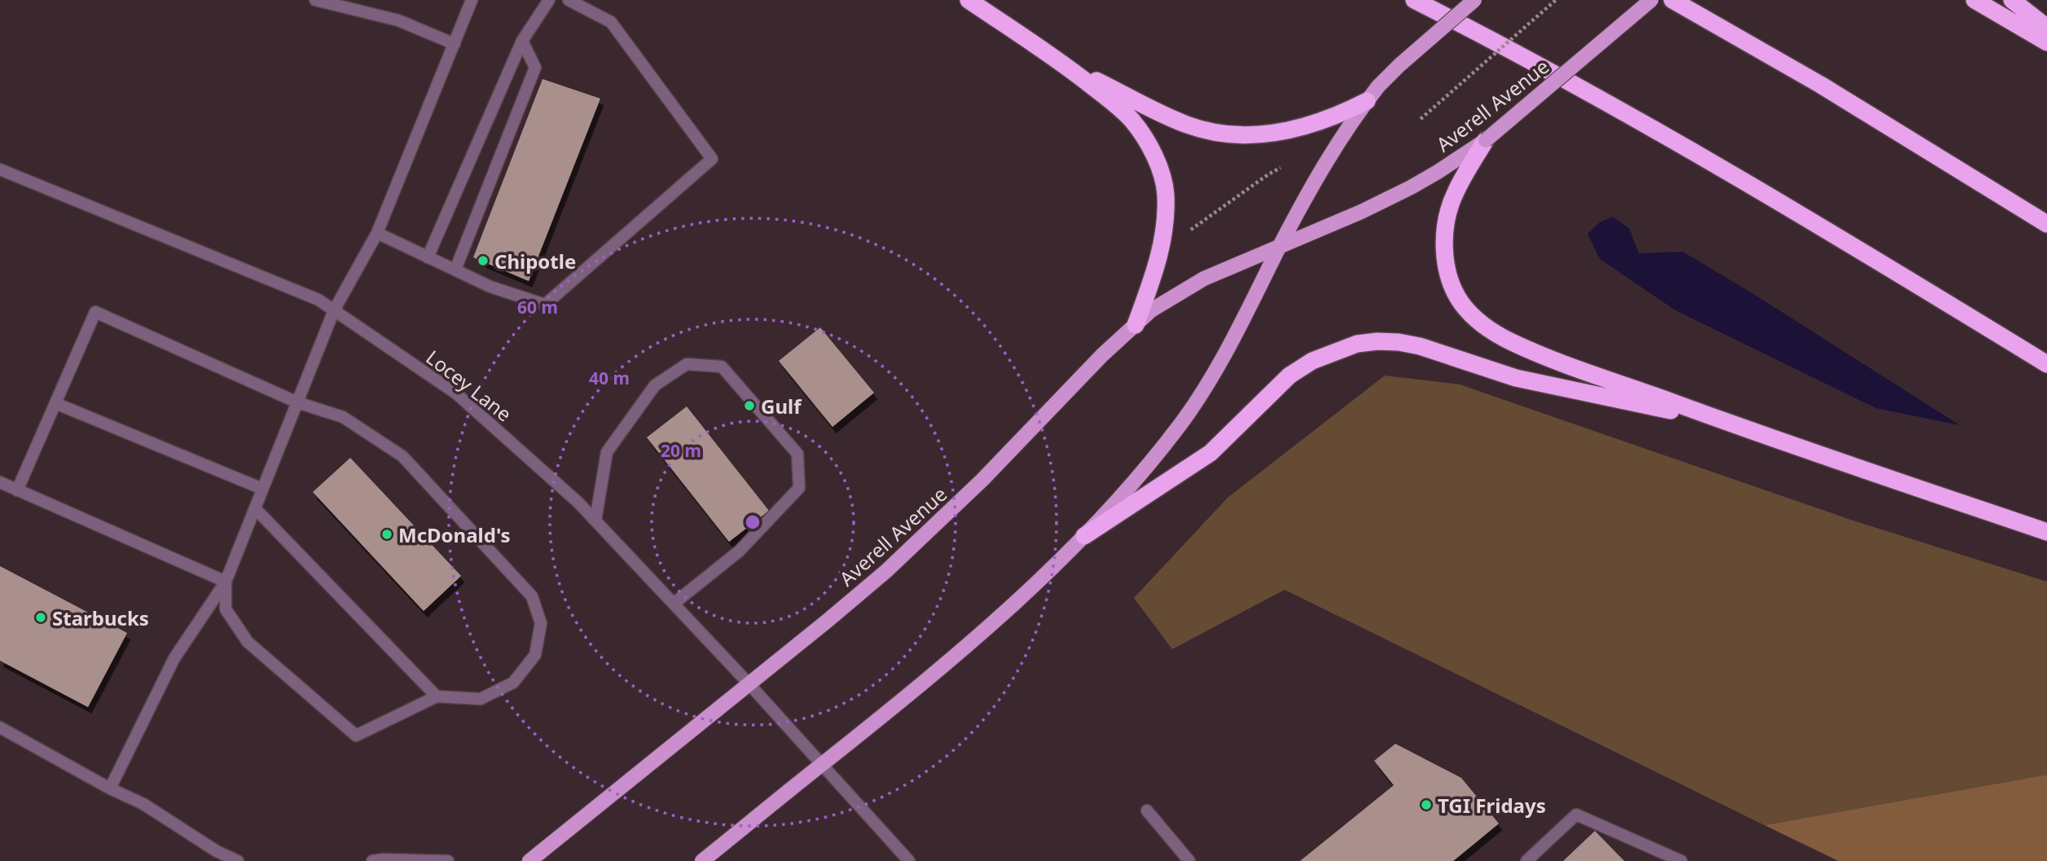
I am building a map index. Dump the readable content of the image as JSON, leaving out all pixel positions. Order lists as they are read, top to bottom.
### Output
{
  "streets": {
    "main road": ["Averell Avenue"],
    "street": ["Locey Lane"]
  },
  "crossings": [
    ["Averell Avenue", "Locey Lane"]
  ],
  "places": [
    "Chipotle",
    "Gulf",
    "McDonald's",
    "Starbucks",
    "TGI Fridays"
  ],
  "rings": ["60 m", "40 m", "20 m"]
}
